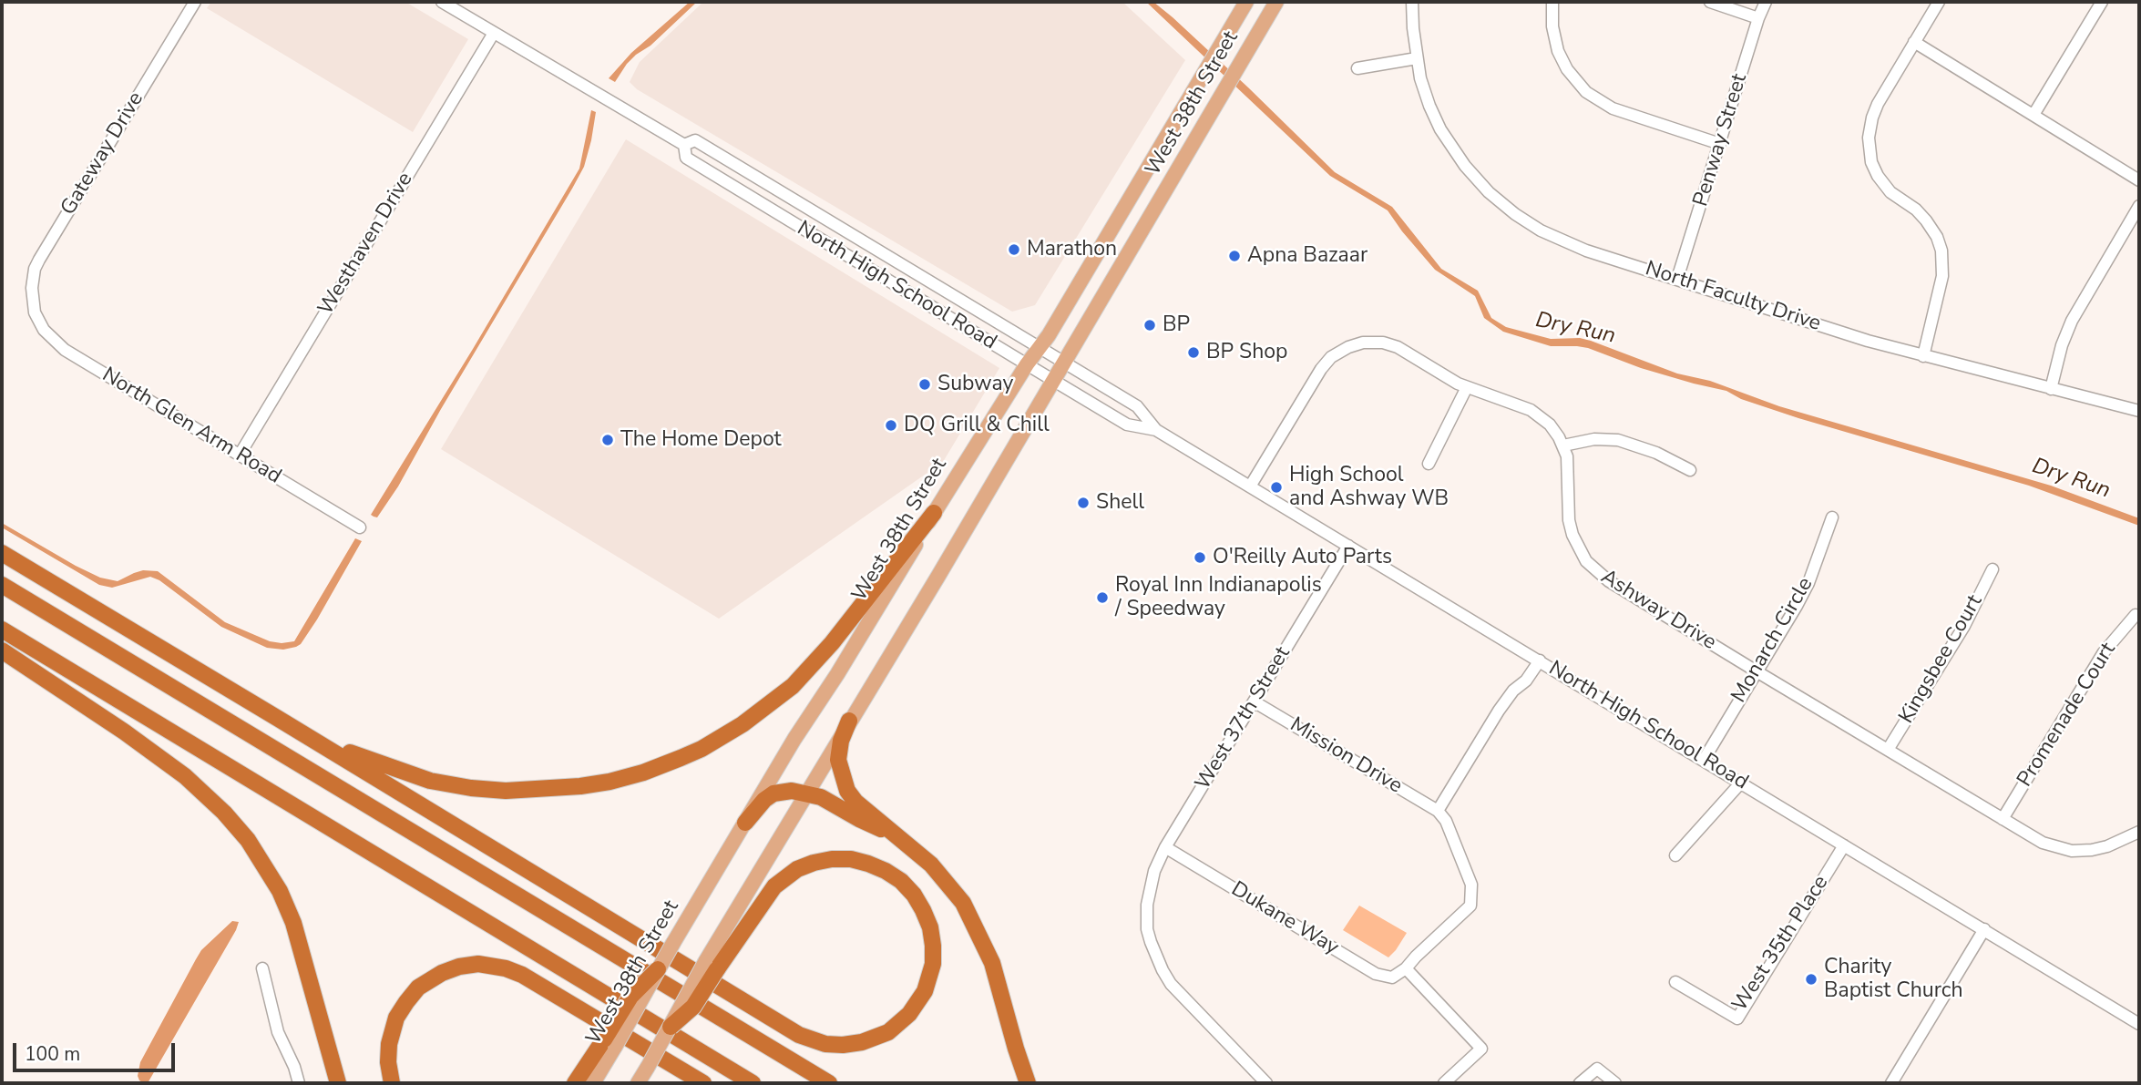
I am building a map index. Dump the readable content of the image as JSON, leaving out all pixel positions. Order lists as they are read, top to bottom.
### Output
{
  "streets": {
    "main road": ["West 38th Street"],
    "street": [
      "Penway Street",
      "Gateway Drive",
      "Westhaven Drive",
      "North High School Road",
      "North Faculty Drive",
      "North Glen Arm Road",
      "Ashway Drive",
      "Monarch Circle",
      "Kingsbee Court",
      "Promenade Court",
      "West 37th Street",
      "Mission Drive",
      "Dukane Way",
      "West 35th Place"
    ]
  },
  "crossings": [
    ["West 38th Street", "North High School Road"],
    ["Penway Street", "North Faculty Drive"],
    ["Gateway Drive", "North Glen Arm Road"],
    ["Westhaven Drive", "North High School Road"],
    ["Westhaven Drive", "North Glen Arm Road"],
    ["North High School Road", "Ashway Drive"],
    ["North High School Road", "Monarch Circle"],
    ["North High School Road", "West 37th Street"],
    ["North High School Road", "West 35th Place"],
    ["Ashway Drive", "Monarch Circle"],
    ["Ashway Drive", "Kingsbee Court"],
    ["Ashway Drive", "Promenade Court"],
    ["West 37th Street", "Mission Drive"],
    ["West 37th Street", "Dukane Way"]
  ],
  "water": ["Dry Run"],
  "places": [
    "Marathon",
    "Apna Bazaar",
    "BP",
    "BP Shop",
    "Subway",
    "DQ Grill & Chill",
    "The Home Depot",
    "High School and Ashway WB",
    "Shell",
    "O'Reilly Auto Parts",
    "Royal Inn Indianapolis / Speedway",
    "Charity Baptist Church"
  ],
  "scale_bar": "100 m"
}
